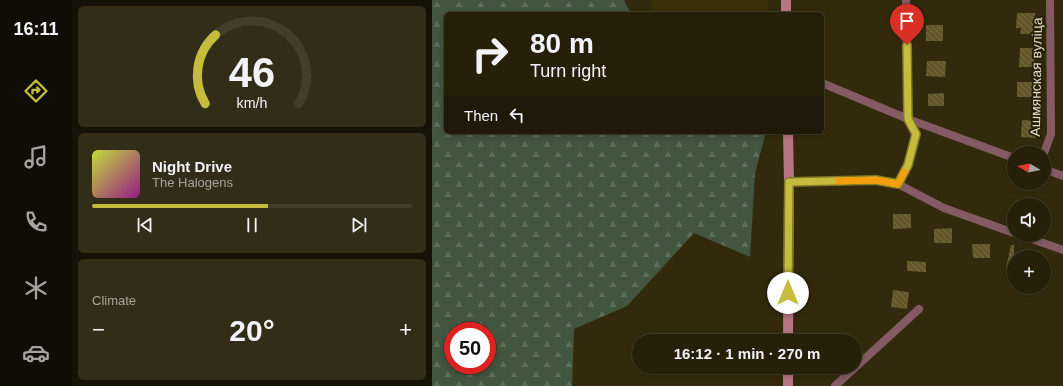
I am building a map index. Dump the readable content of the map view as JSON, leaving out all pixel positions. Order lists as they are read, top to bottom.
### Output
{
  "streets": {
    "street": ["Ашмянская вуліца"]
  },
  "north": "left",
  "page": {
    "tabs": "16:11",
    "turn": ["80 m", "Turn right"],
    "then": "Then",
    "map_buttons": "+",
    "song": ["Night Drive", "The Halogens"],
    "tile": "Climate",
    "heat": ["−", "20°", "+"],
    "limit": "50",
    "trip": "16:12 · 1 min · 270 m",
    "gauge": ["46", "km/h"]
  }
}
